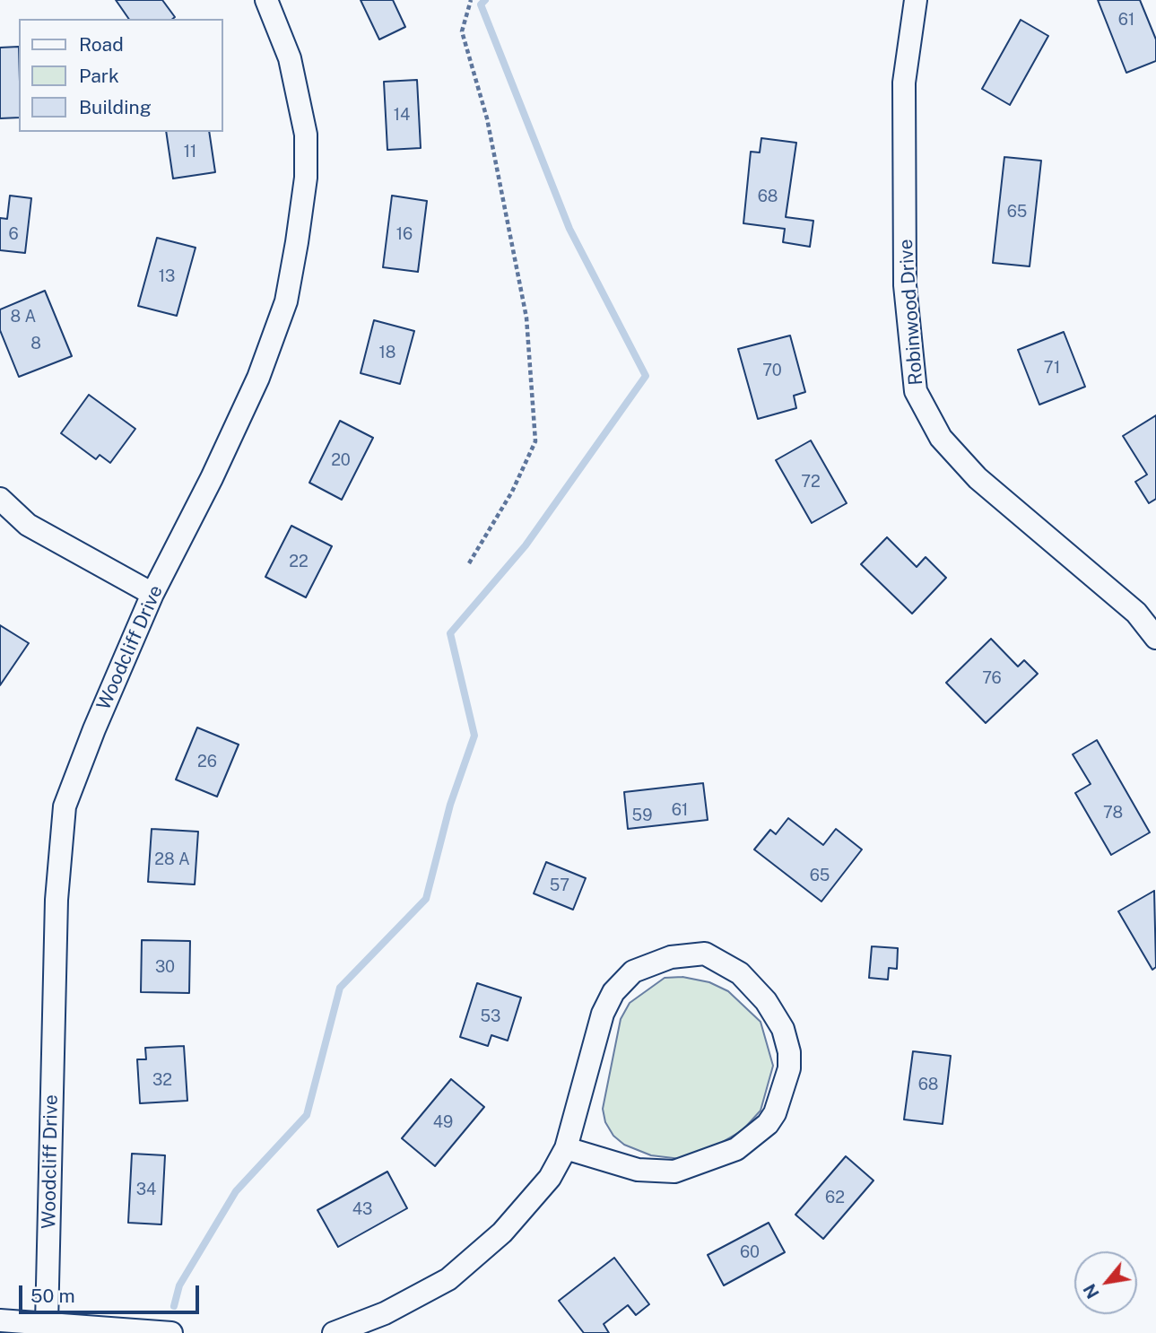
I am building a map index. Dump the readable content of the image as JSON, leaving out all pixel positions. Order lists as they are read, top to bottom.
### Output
{
  "streets": {
    "street": ["Robinwood Drive", "Woodcliff Drive"]
  },
  "house_numbers": [
    "61",
    "14",
    "11",
    "68",
    "65",
    "6",
    "16",
    "13",
    "8 A",
    "8",
    "18",
    "71",
    "70",
    "20",
    "72",
    "22",
    "76",
    "26",
    "61",
    "78",
    "59",
    "28 A",
    "65",
    "57",
    "30",
    "53",
    "32",
    "68",
    "49",
    "34",
    "62",
    "43",
    "60"
  ],
  "legend": ["Road", "Park", "Building"],
  "scale_bar": "50 m",
  "north": "bottom left"
}
